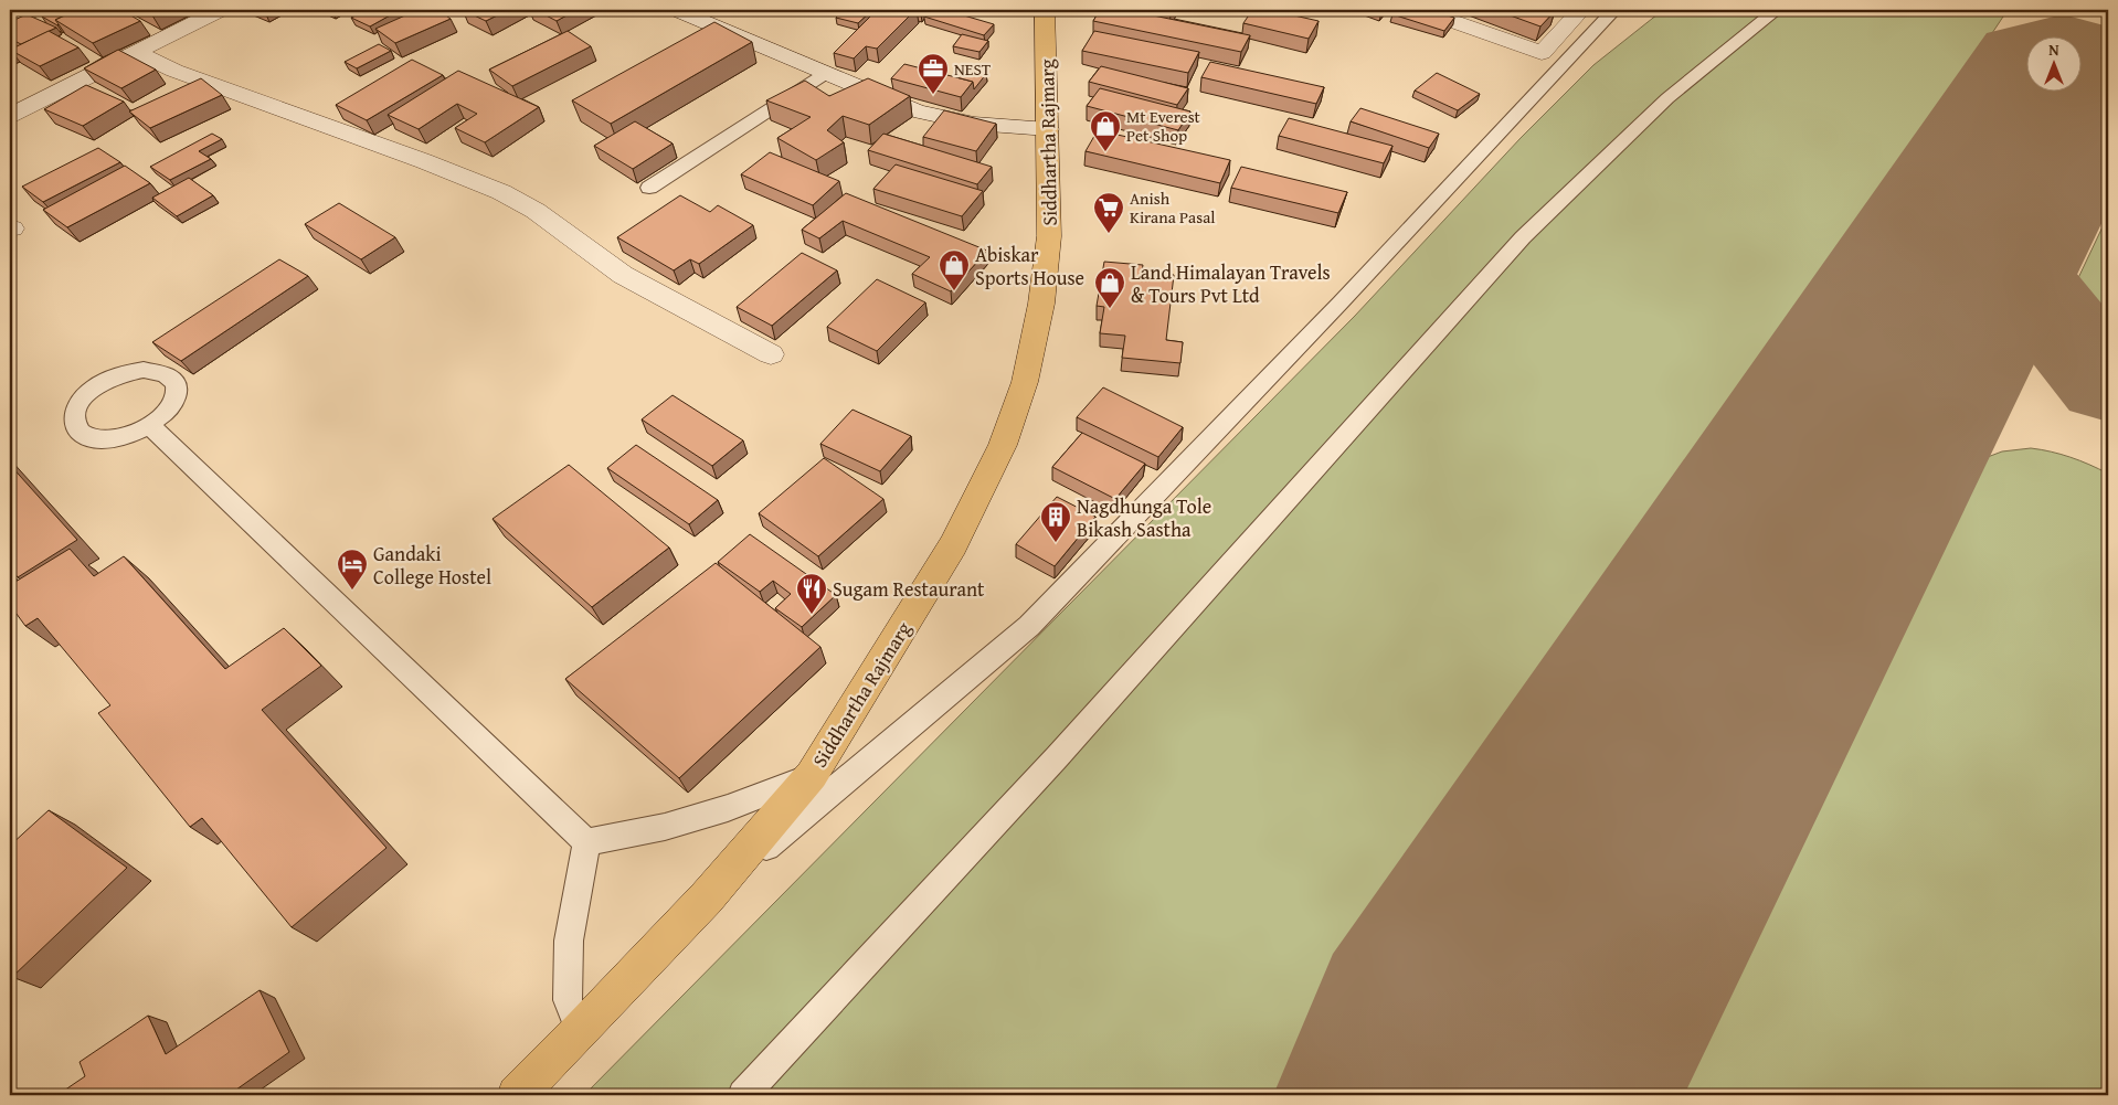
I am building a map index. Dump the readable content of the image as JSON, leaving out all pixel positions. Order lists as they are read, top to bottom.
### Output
{
  "streets": {
    "highway": ["Siddhartha Rajmarg"]
  },
  "places": {
    "office": ["NEST"],
    "shop": ["Mt Everest Pet Shop", "Abiskar Sports House", "Land Himalayan Travels & Tours Pvt Ltd"],
    "supermarket": ["Anish Kirana Pasal"],
    "building": ["Nagdhunga Tole Bikash Sastha"],
    "hotel": ["Gandaki College Hostel"],
    "restaurant": ["Sugam Restaurant"]
  },
  "north": "top"
}
